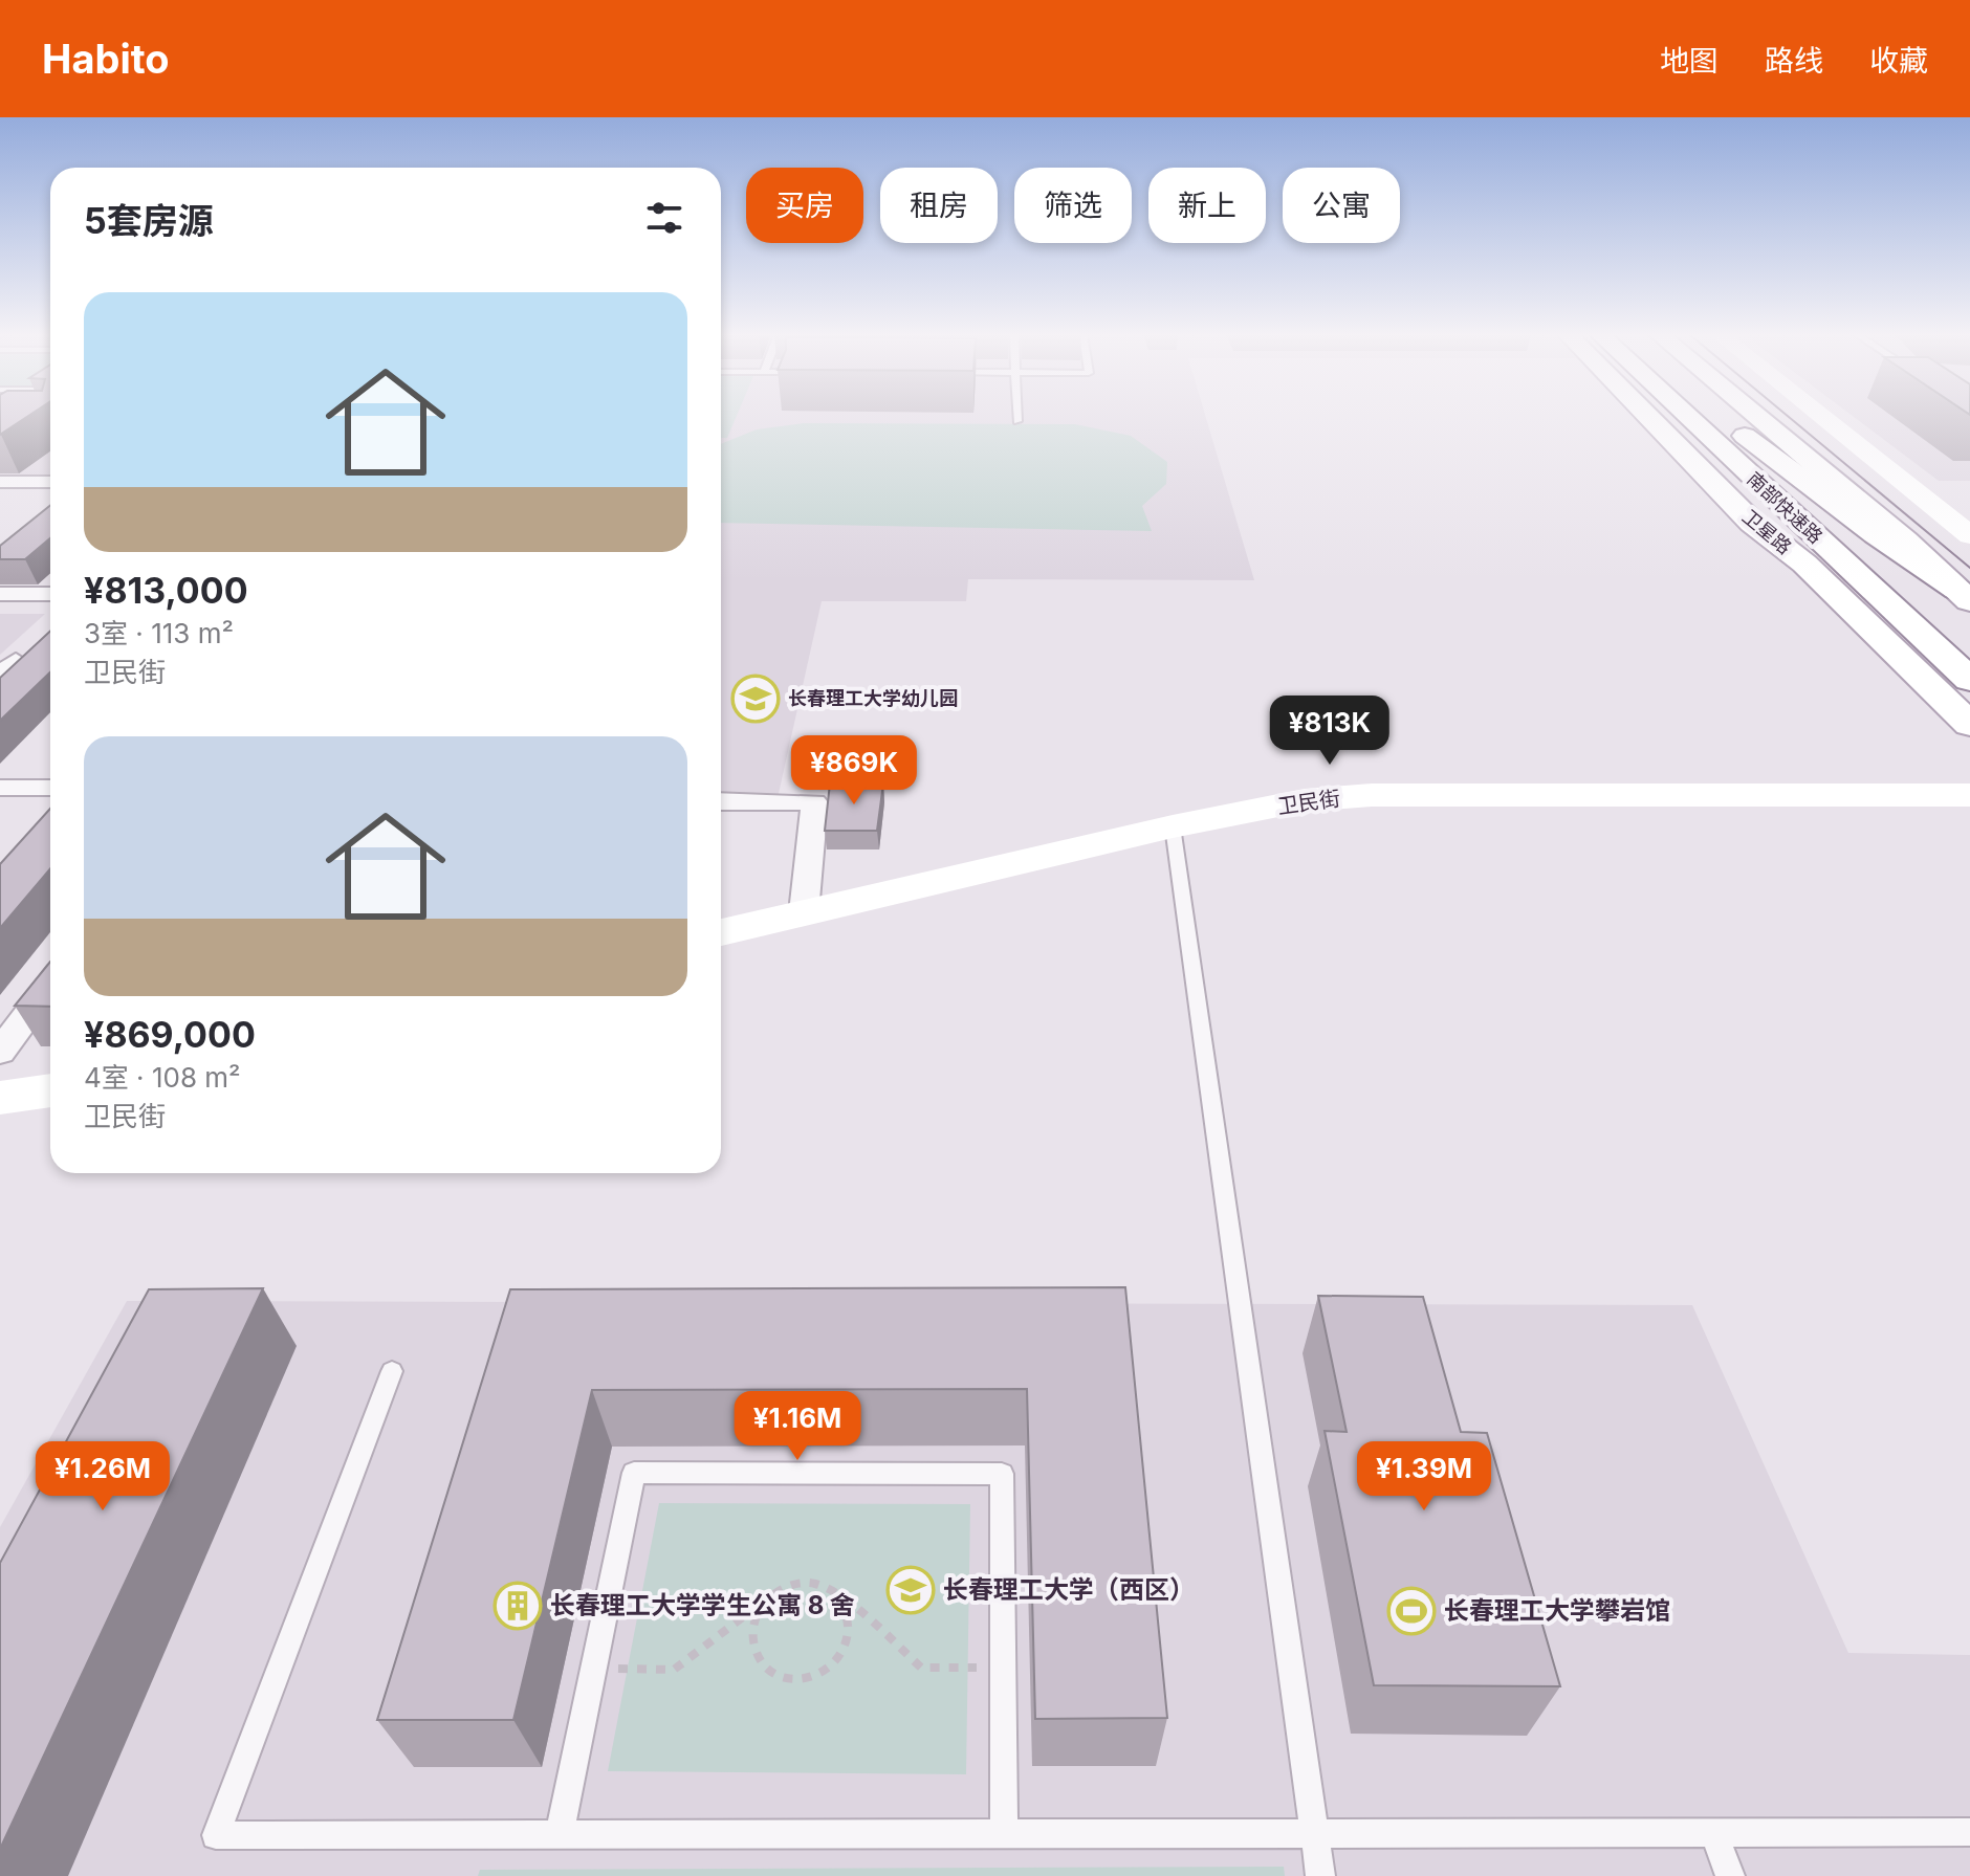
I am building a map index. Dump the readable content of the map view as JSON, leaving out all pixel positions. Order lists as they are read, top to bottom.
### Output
{
  "streets": {
    "main road": ["南部快速路", "卫星路"],
    "street": ["卫民街"]
  },
  "crossings": [
    ["南部快速路", "卫星路"]
  ],
  "places": {
    "school or university": ["长春理工大学幼儿园", "长春理工大学（西区）"],
    "building": ["长春理工大学学生公寓 8 舍"],
    "sports": ["长春理工大学攀岩馆"]
  },
  "page": {
    "header": "Habito",
    "nav": ["地图", "路线", "收藏"],
    "chip": [
      "买房",
      "租房",
      "筛选",
      "新上",
      "公寓"
    ],
    "heading": "5套房源",
    "list": [
      {
        "name": "¥813,000",
        "note": "3室 · 113 m² · 卫民街"
      },
      {
        "name": "¥869,000",
        "note": "4室 · 108 m² · 卫民街"
      }
    ],
    "price": [
      "¥813K",
      "¥869K",
      "¥1.16M",
      "¥1.26M",
      "¥1.39M"
    ]
  }
}
